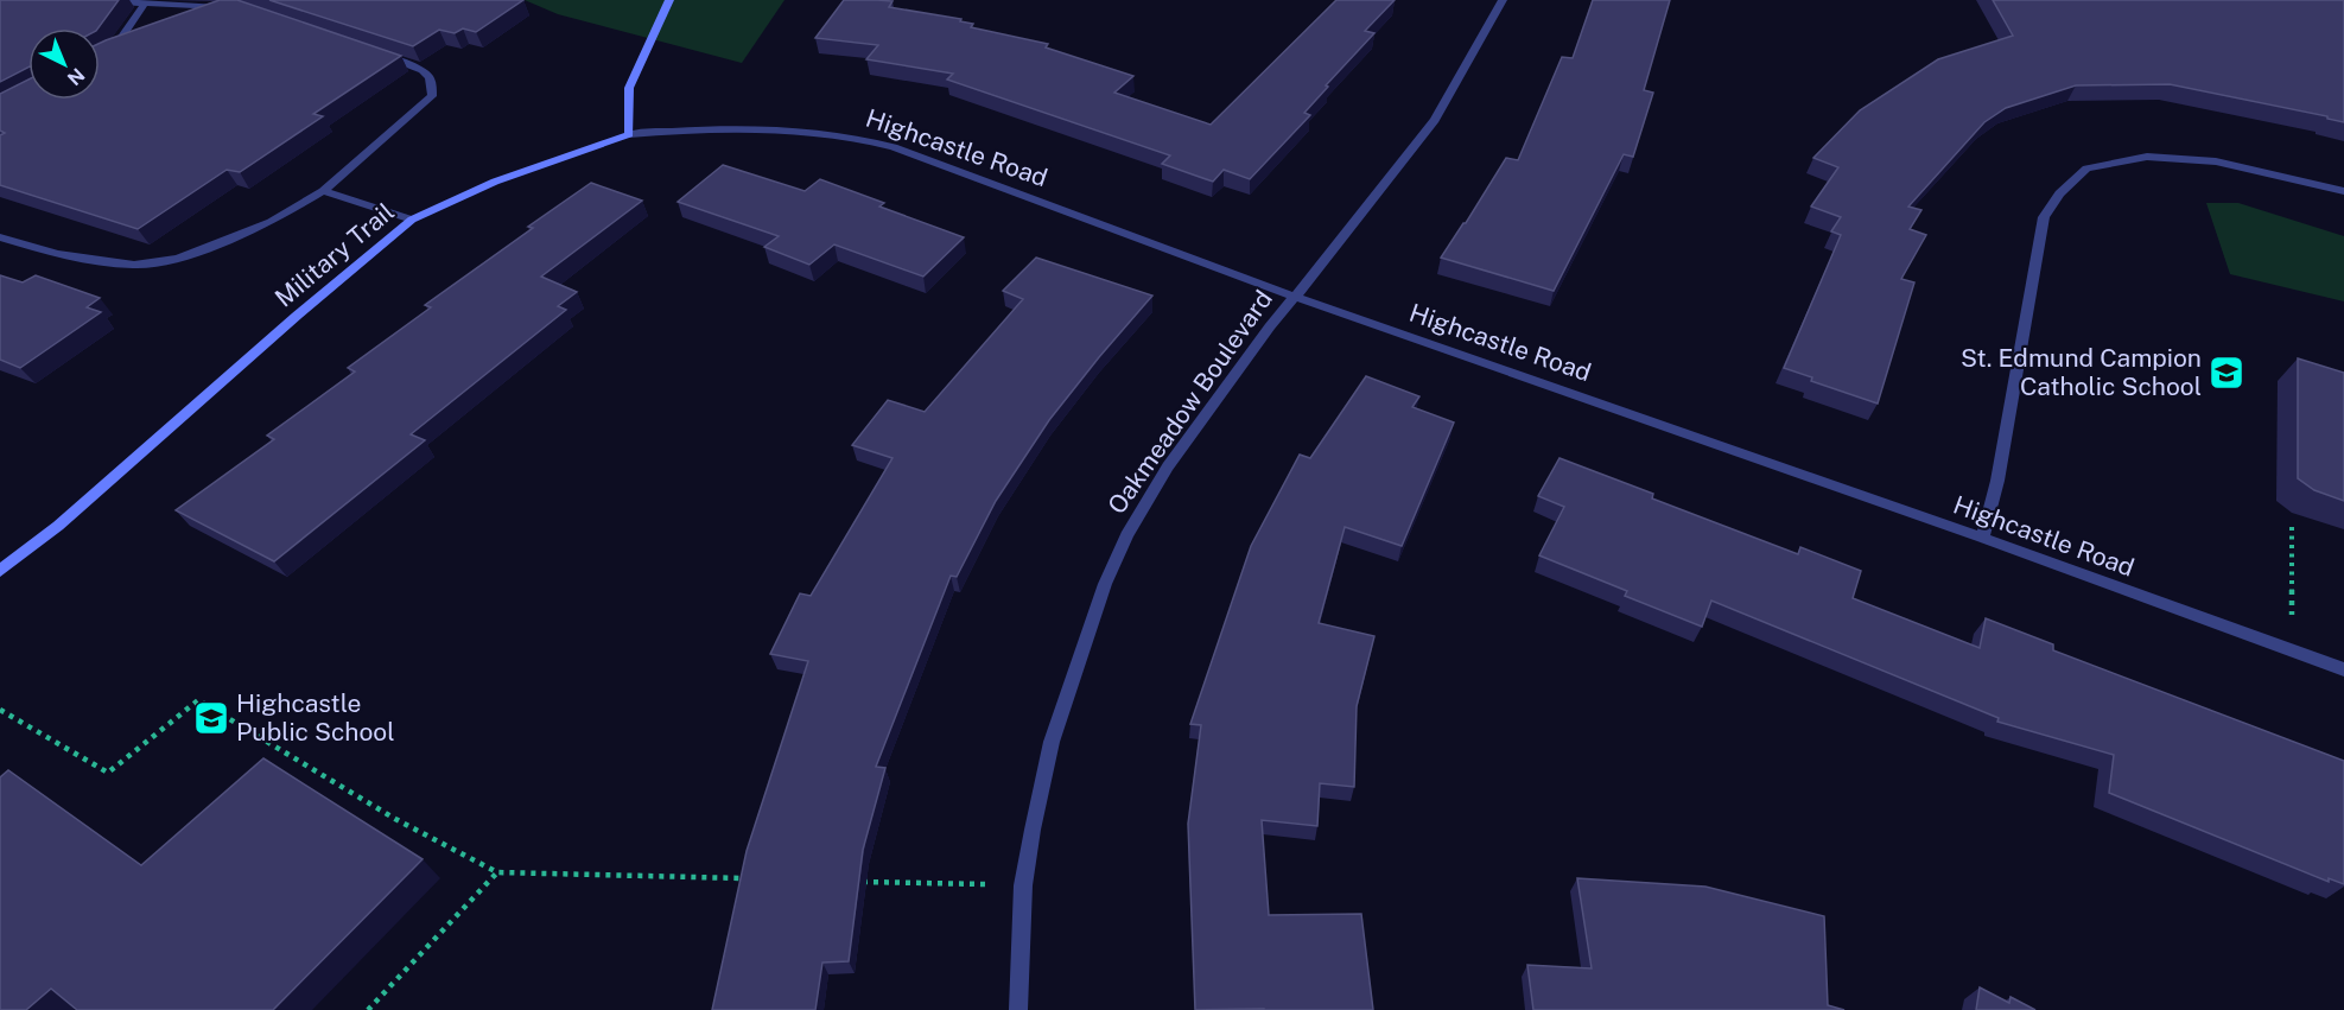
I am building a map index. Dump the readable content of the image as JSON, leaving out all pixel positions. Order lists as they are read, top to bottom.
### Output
{
  "streets": {
    "street": ["Highcastle Road", "Military Trail", "Oakmeadow Boulevard"]
  },
  "crossings": [
    ["Highcastle Road", "Military Trail"],
    ["Highcastle Road", "Oakmeadow Boulevard"]
  ],
  "places": {
    "school or university": ["St. Edmund Campion Catholic School", "Highcastle Public School"]
  },
  "north": "bottom right"
}
